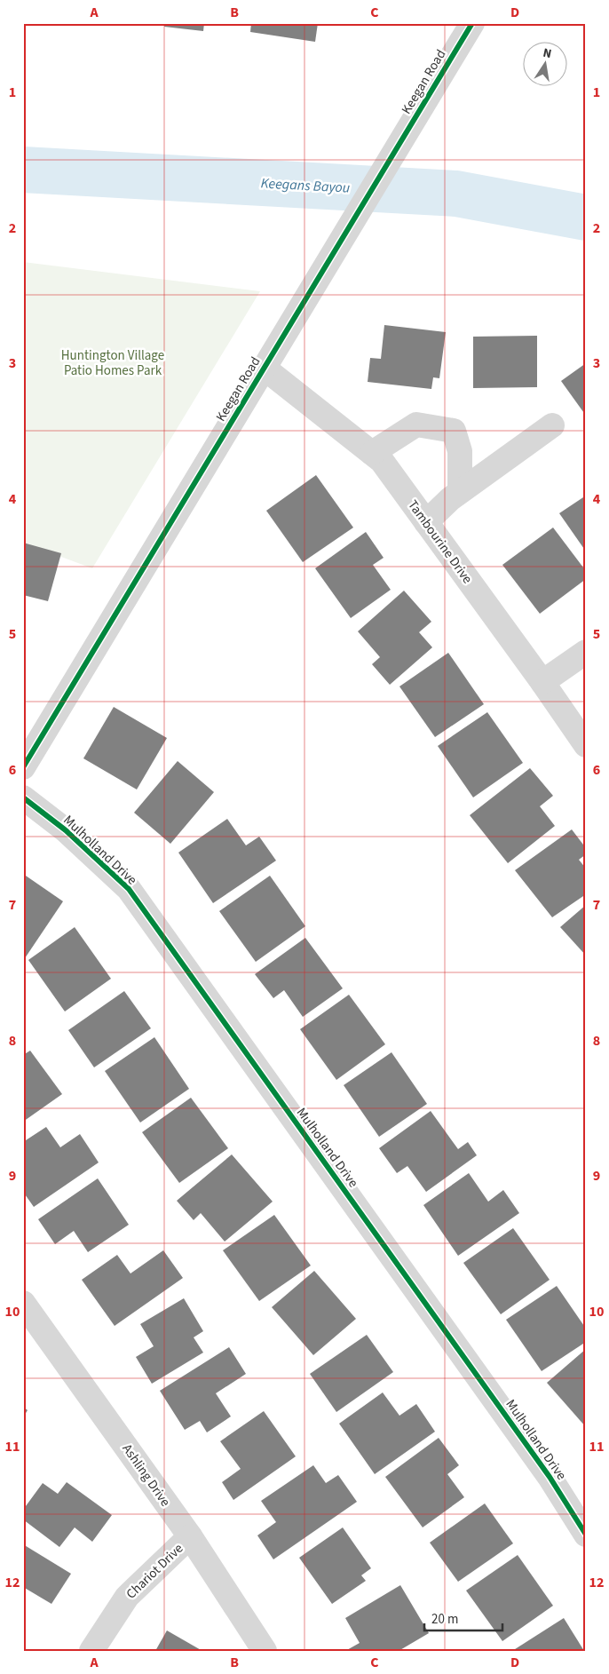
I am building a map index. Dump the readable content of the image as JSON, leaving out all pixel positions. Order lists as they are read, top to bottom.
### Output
{
  "streets": {
    "street": [
      "Keegan Road",
      "Tambourine Drive",
      "Mulholland Drive",
      "Ashling Drive",
      "Chariot Drive"
    ]
  },
  "crossings": [
    ["Keegan Road", "Tambourine Drive"],
    ["Ashling Drive", "Chariot Drive"]
  ],
  "water": ["Keegans Bayou"],
  "parks": ["Huntington Village Patio Homes Park"],
  "scale_bar": "20 m",
  "north": "top",
  "grid": {
    "columns": [
      "A",
      "B",
      "C",
      "D"
    ],
    "rows": [
      "1",
      "2",
      "3",
      "4",
      "5",
      "6",
      "7",
      "8",
      "9",
      "10",
      "11",
      "12"
    ]
  }
}
